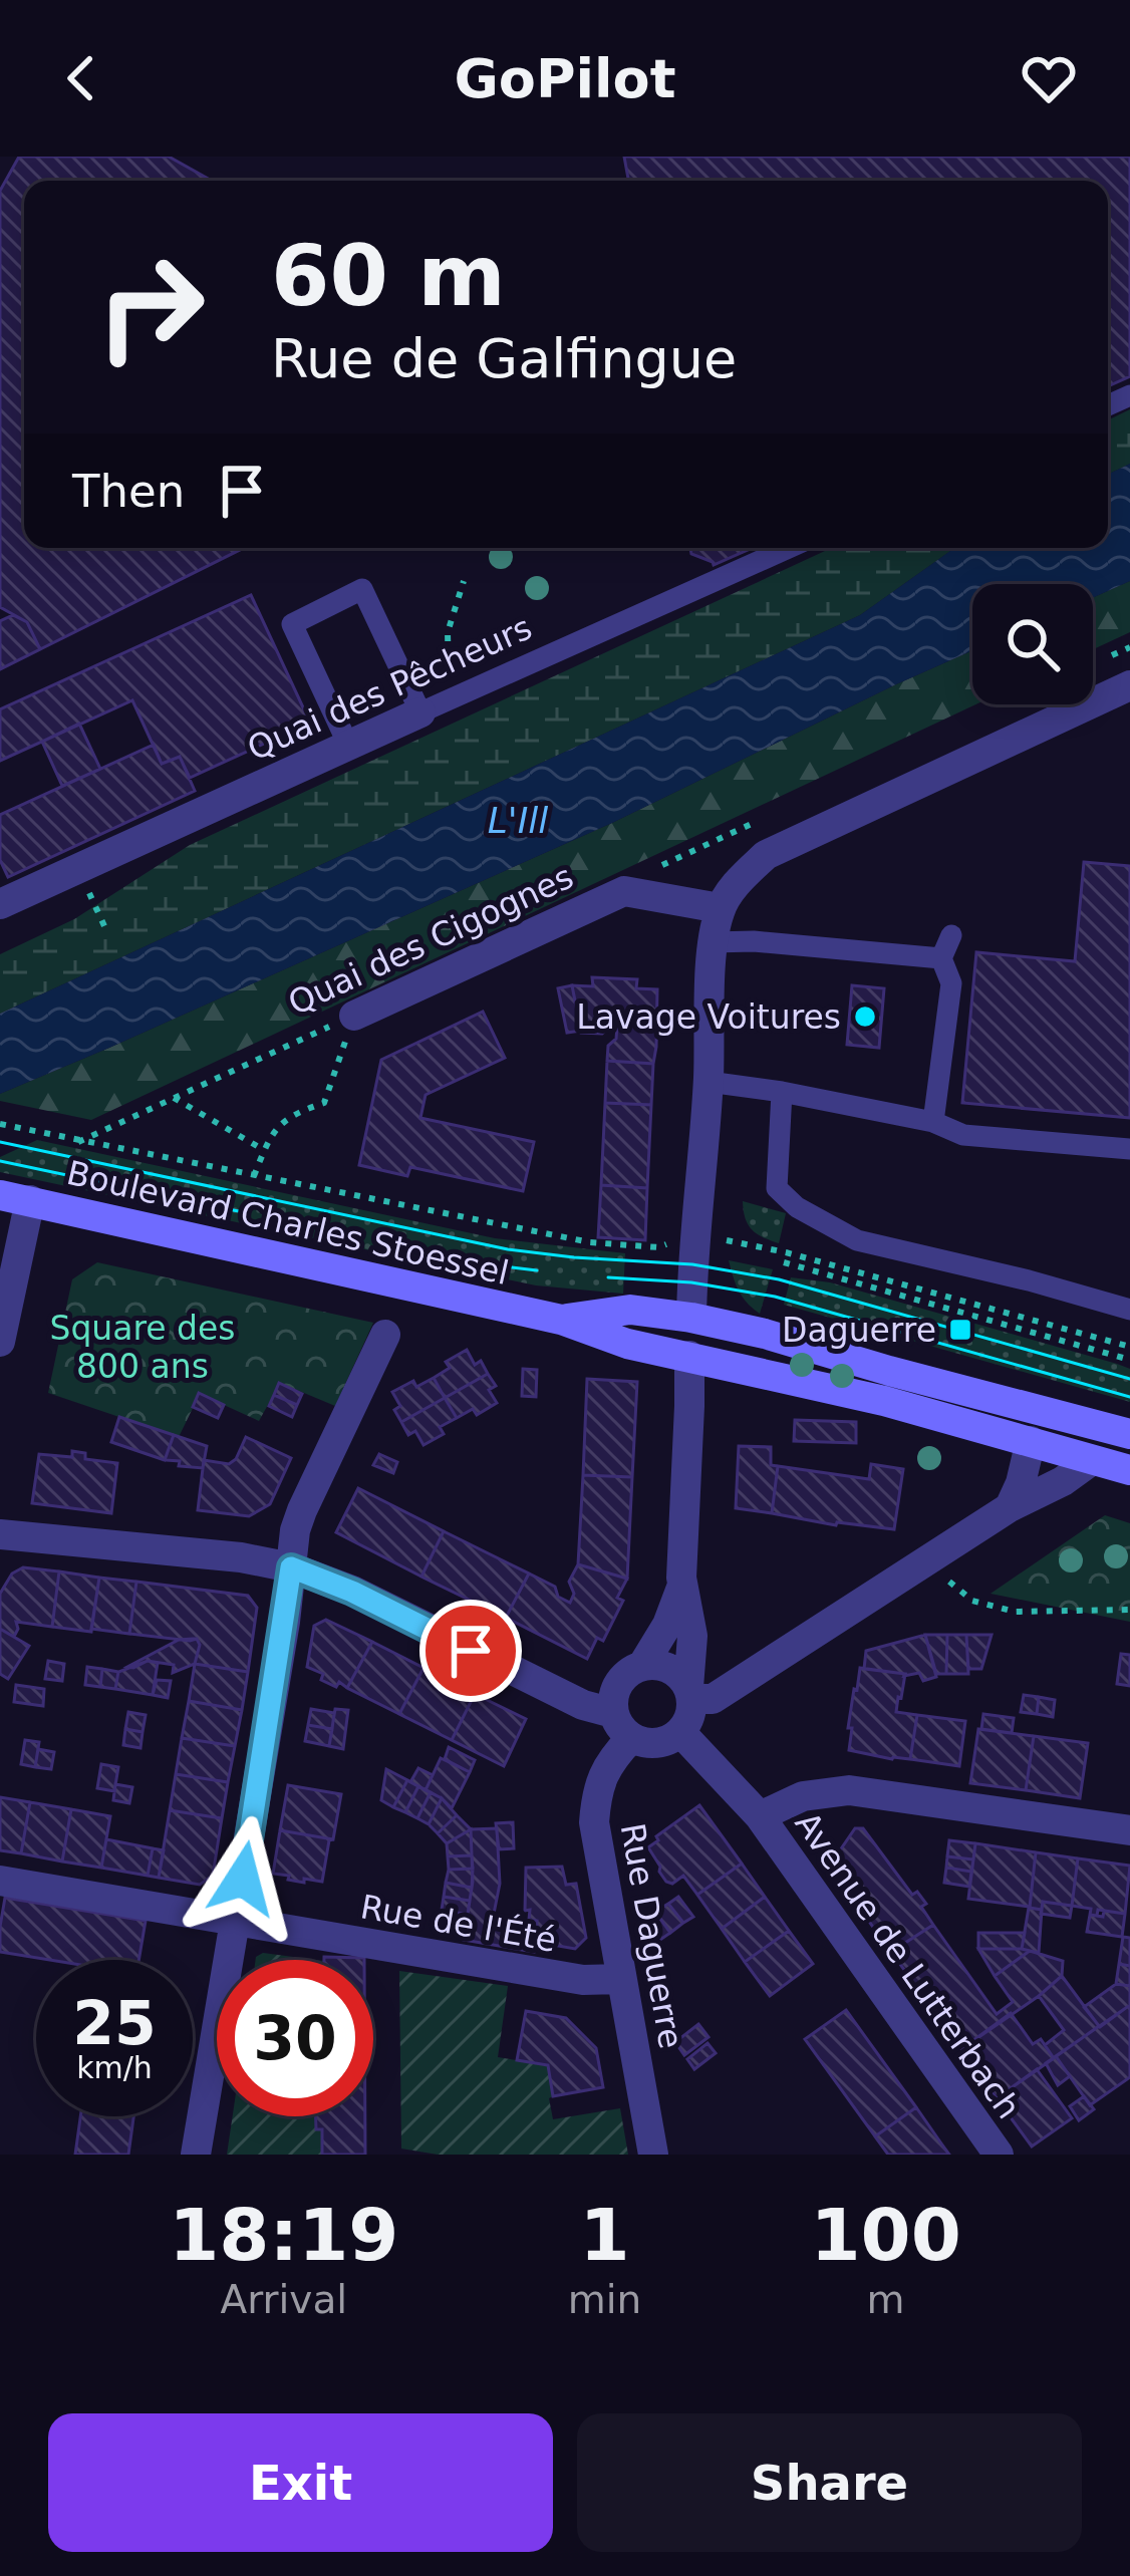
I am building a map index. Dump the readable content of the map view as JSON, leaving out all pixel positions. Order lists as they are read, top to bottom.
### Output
{
  "streets": {
    "main road": ["Boulevard Charles Stoessel"],
    "street": [
      "Quai des Pêcheurs",
      "Quai des Cigognes",
      "Rue de l'Été",
      "Rue Daguerre",
      "Avenue de Lutterbach"
    ]
  },
  "crossings": [
    ["Rue de l'Été", "Rue Daguerre"],
    ["Rue Daguerre", "Avenue de Lutterbach"]
  ],
  "water": ["L'Ill"],
  "parks": ["Square des 800 ans"],
  "places": {
    "other": ["Lavage Voitures"],
    "transit": ["Daguerre"]
  },
  "page": {
    "header": "GoPilot",
    "turn": ["60 m", "Rue de Galfingue"],
    "then": "Then",
    "speed": "25 km/h",
    "limit": "30",
    "eta": [
      "18:19",
      "Arrival",
      "1",
      "min",
      "100",
      "m"
    ],
    "buttons": ["Exit", "Share"]
  }
}
